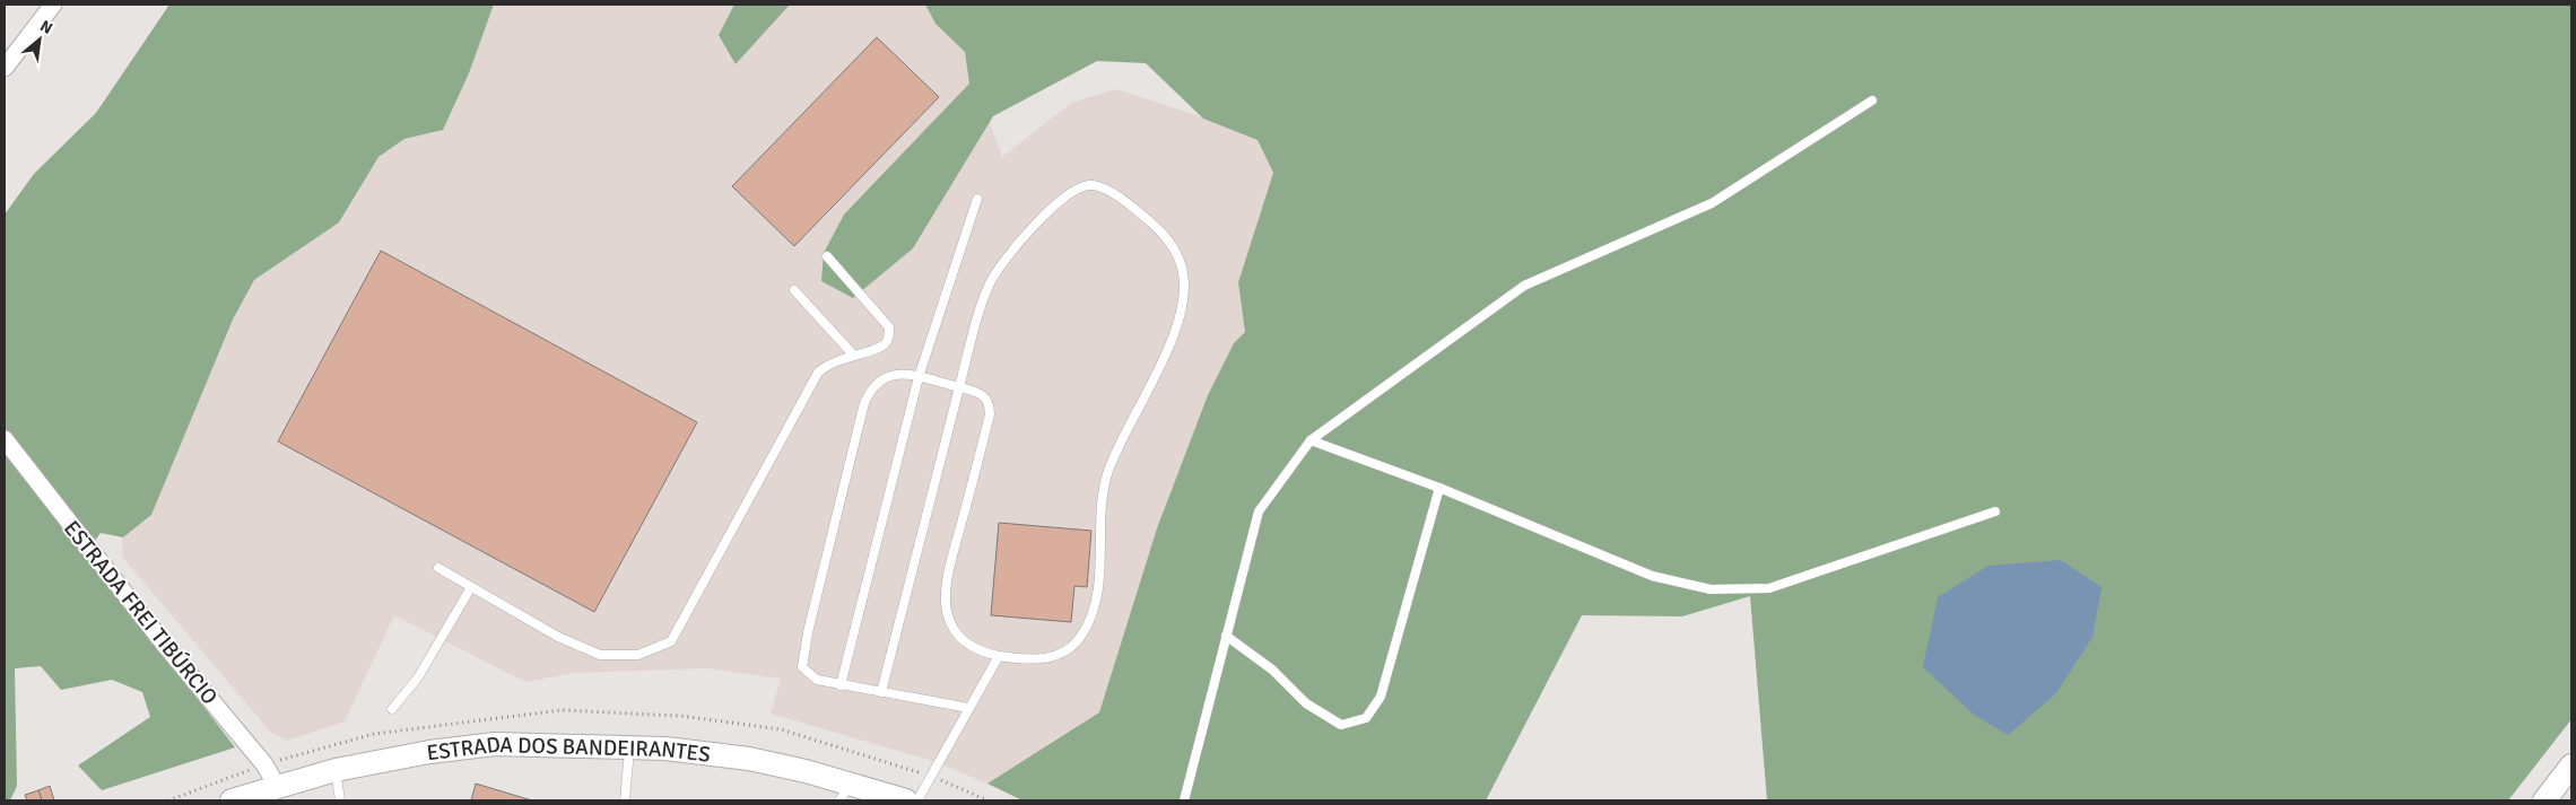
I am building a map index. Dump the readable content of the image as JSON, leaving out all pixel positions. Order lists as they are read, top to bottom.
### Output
{
  "streets": {
    "main road": ["ESTRADA DOS BANDEIRANTES"],
    "street": ["ESTRADA FREI TIBÚRCIO"]
  },
  "crossings": [
    ["ESTRADA FREI TIBÚRCIO", "ESTRADA DOS BANDEIRANTES"]
  ],
  "north": "top right"
}
